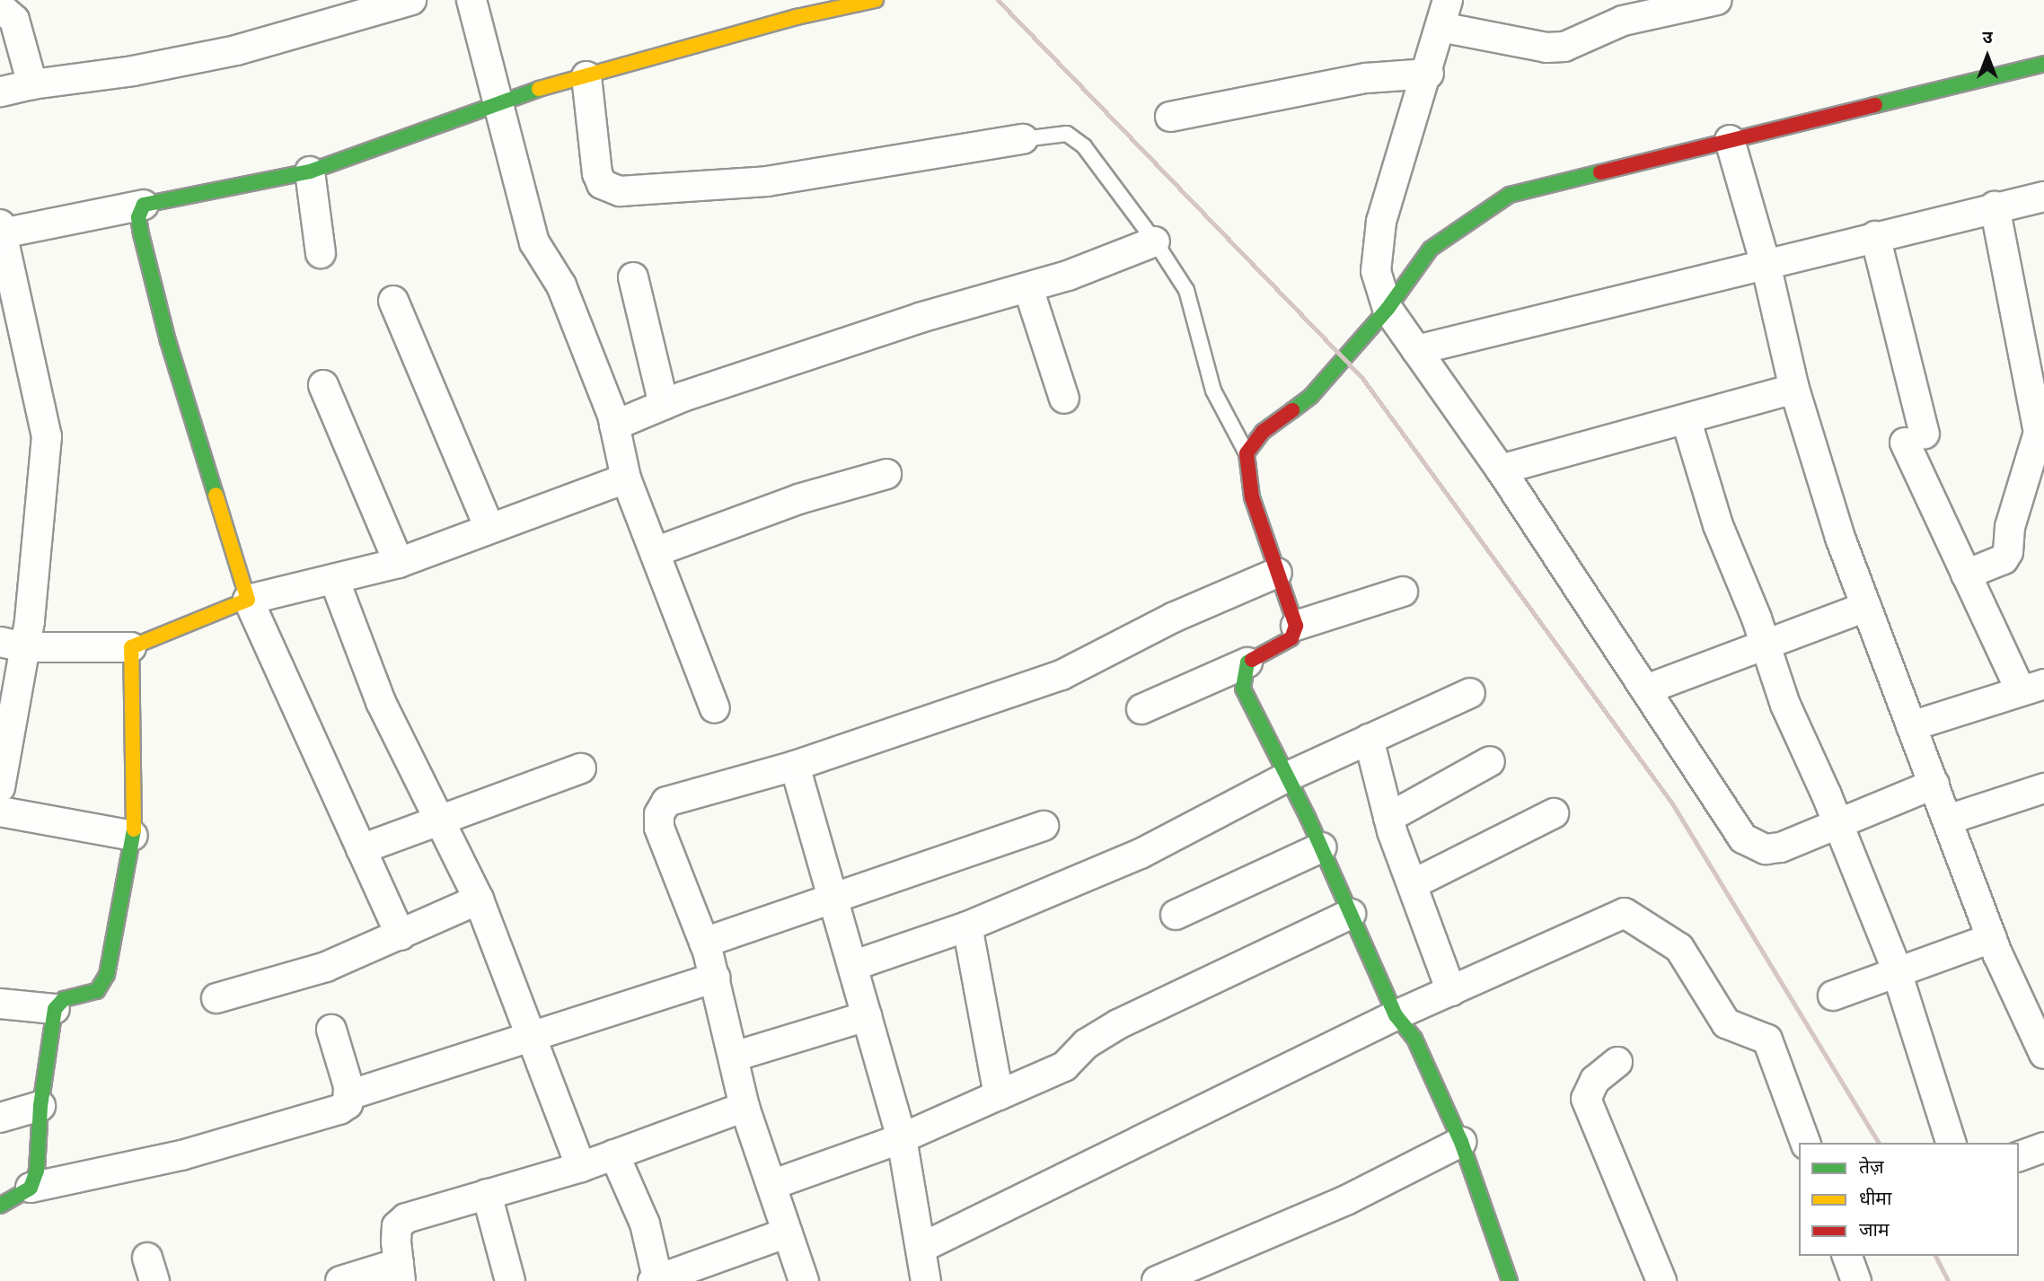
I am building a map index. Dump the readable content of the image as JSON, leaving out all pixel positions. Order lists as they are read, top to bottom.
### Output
{
  "legend": ["तेज़", "धीमा", "जाम"],
  "north": "top"
}
